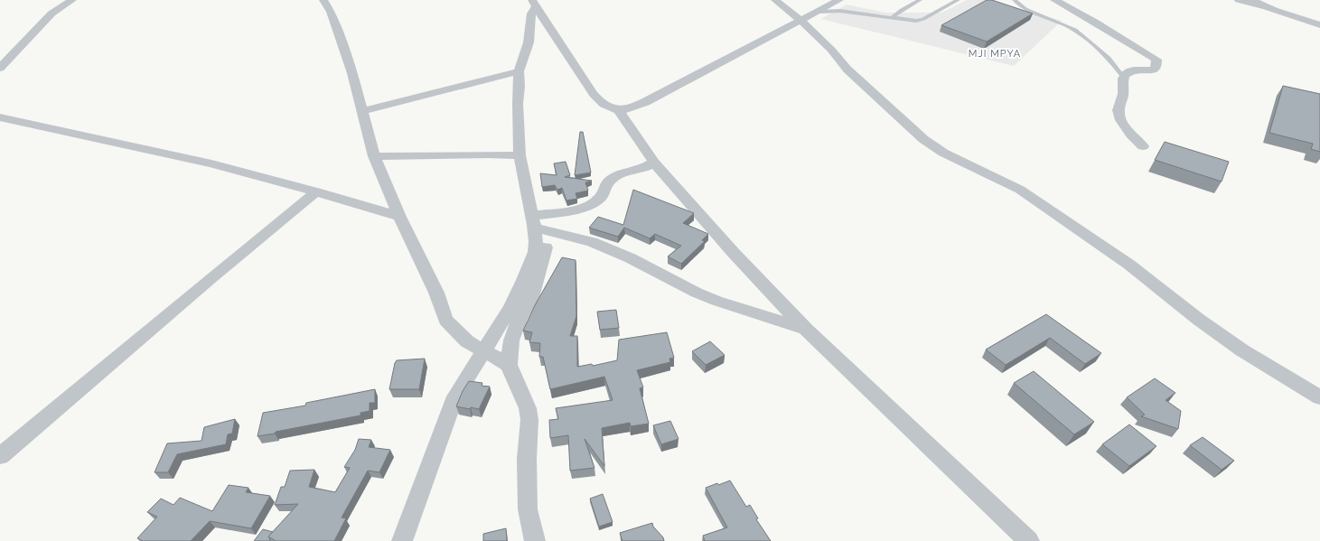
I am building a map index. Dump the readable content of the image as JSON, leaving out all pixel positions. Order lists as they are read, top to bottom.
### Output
{
  "districts": ["MJI MPYA"]
}
